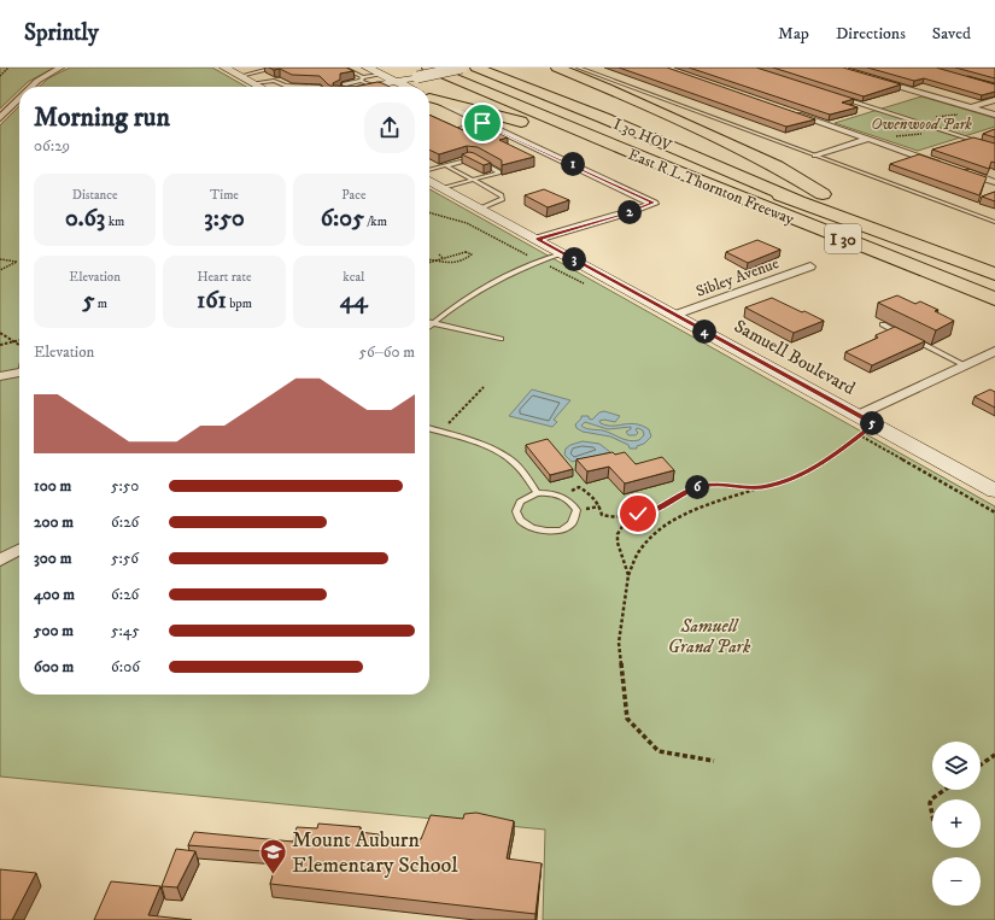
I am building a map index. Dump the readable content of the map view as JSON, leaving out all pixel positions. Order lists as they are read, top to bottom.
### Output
{
  "streets": {
    "highway": ["I 30 HOV", "East R L Thornton Freeway", "I 30"],
    "main road": ["Samuell Boulevard"],
    "street": ["Sibley Avenue"]
  },
  "crossings": [
    ["I 30 HOV", "I 30"],
    ["Sibley Avenue", "Samuell Boulevard"]
  ],
  "parks": ["Owenwood Park", "Samuell Grand Park"],
  "places": {
    "school or university": ["Mount Auburn Elementary School"]
  },
  "page": {
    "header": "Sprintly",
    "nav": ["Map", "Directions", "Saved"],
    "heading": ["Morning run", "06:29"],
    "pins": [
      "1",
      "2",
      "3",
      "4",
      "5",
      "6"
    ],
    "stats": [
      ["Distance", "0.63 km"],
      ["Time", "3:50"],
      ["Pace", "6:05 /km"],
      ["Elevation", "5 m"],
      ["Heart rate", "161 bpm"],
      ["kcal", "44"]
    ],
    "chart": ["Elevation", "56–60 m"],
    "list": [
      {
        "name": "100 m",
        "note": "5:50"
      },
      {
        "name": "200 m",
        "note": "6:26"
      },
      {
        "name": "300 m",
        "note": "5:56"
      },
      {
        "name": "400 m",
        "note": "6:26"
      },
      {
        "name": "500 m",
        "note": "5:45"
      },
      {
        "name": "600 m",
        "note": "6:06"
      }
    ],
    "map_buttons": ["+", "−"]
  }
}
